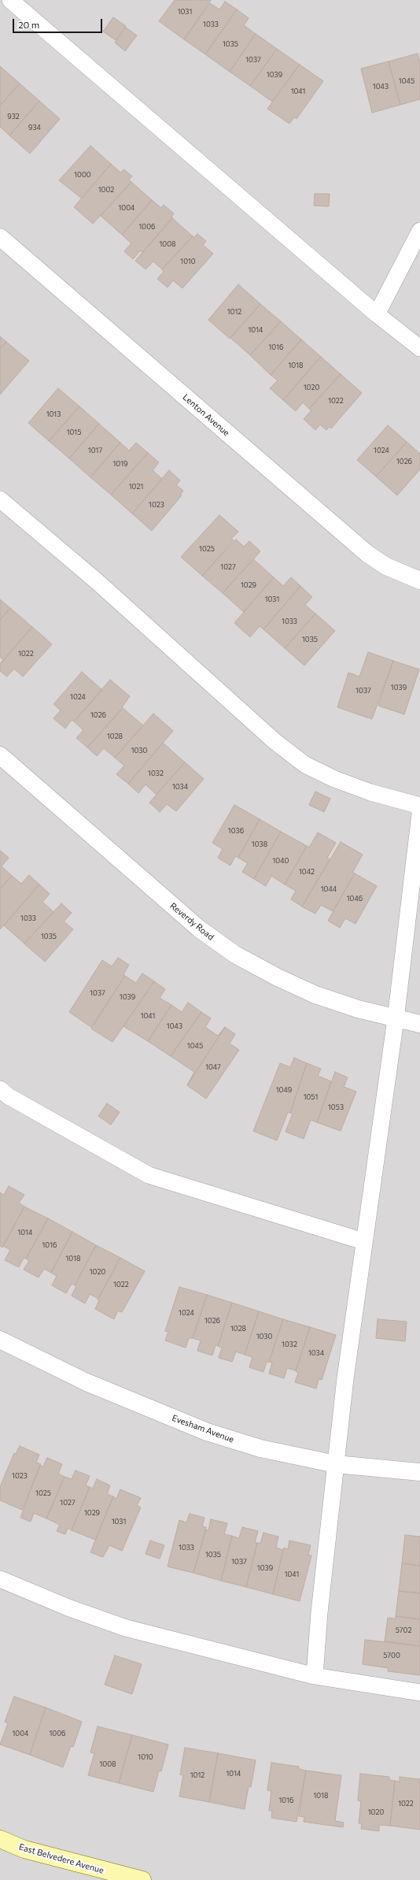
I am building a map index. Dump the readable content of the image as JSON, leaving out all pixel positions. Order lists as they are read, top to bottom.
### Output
{
  "streets": {
    "main road": ["East Belvedere Avenue"],
    "street": ["Lenton Avenue", "Reverdy Road", "Evesham Avenue"]
  },
  "house_numbers": [
    "1031",
    "1033",
    "1035",
    "1037",
    "1039",
    "1045",
    "1043",
    "1041",
    "932",
    "934",
    "1000",
    "1002",
    "1004",
    "1006",
    "1008",
    "1010",
    "1012",
    "1014",
    "1016",
    "1018",
    "1020",
    "1022",
    "1013",
    "1015",
    "1017",
    "1024",
    "1026",
    "1019",
    "1021",
    "1023",
    "1025",
    "1027",
    "1029",
    "1031",
    "1033",
    "1035",
    "1022",
    "1039",
    "1037",
    "1024",
    "1026",
    "1028",
    "1030",
    "1032",
    "1034",
    "1036",
    "1038",
    "1040",
    "1042",
    "1044",
    "1046",
    "1033",
    "1035",
    "1037",
    "1039",
    "1041",
    "1043",
    "1045",
    "1047",
    "1049",
    "1051",
    "1053",
    "1014",
    "1016",
    "1018",
    "1020",
    "1022",
    "1024",
    "1026",
    "1028",
    "1030",
    "1032",
    "1034",
    "1023",
    "1025",
    "1027",
    "1029",
    "1031",
    "1033",
    "1035",
    "1037",
    "1039",
    "1041",
    "5702",
    "5700",
    "1004",
    "1006",
    "1010",
    "1008",
    "1014",
    "1012",
    "1018",
    "1016",
    "1022",
    "1020"
  ],
  "scale_bar": "20 m"
}
